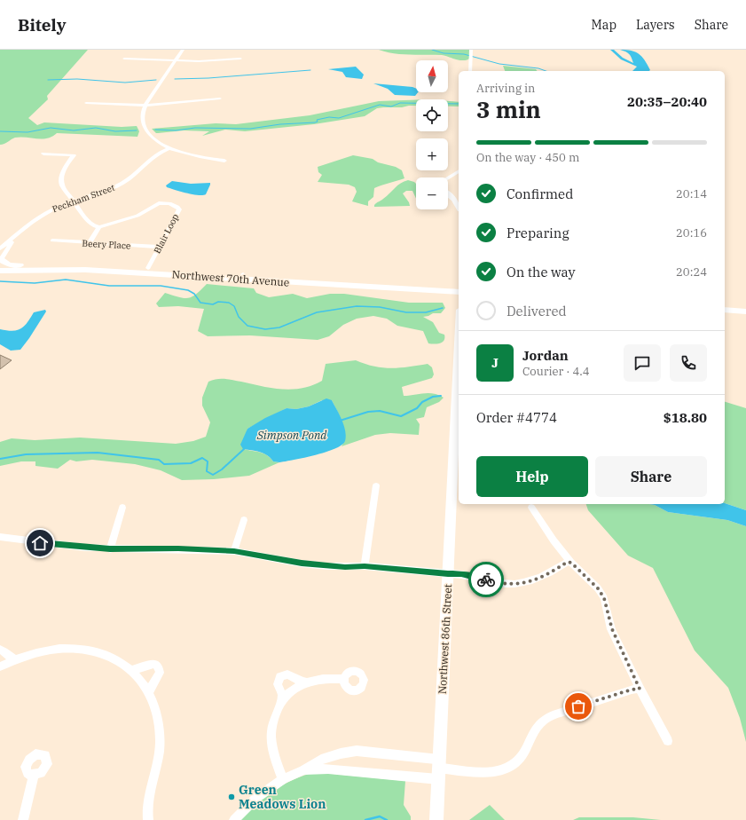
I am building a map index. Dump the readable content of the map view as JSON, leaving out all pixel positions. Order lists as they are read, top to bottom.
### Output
{
  "streets": {
    "main road": ["Northwest 70th Avenue", "Northwest 86th Street"],
    "street": ["Peckham Street", "Blair Loop", "Beery Place"]
  },
  "crossings": [
    ["Peckham Street", "Northwest 70th Avenue"],
    ["Blair Loop", "Beery Place"],
    ["Blair Loop", "Northwest 70th Avenue"]
  ],
  "water": ["Simpson Pond"],
  "places": ["Green Meadows Lion"],
  "north": "top",
  "page": {
    "header": "Bitely",
    "nav": ["Map", "Layers", "Share"],
    "map_buttons": ["+", "−"],
    "heading": ["3 min", "Arriving in", "20:35–20:40"],
    "panel": [
      "Jordan",
      "Courier · 4.4",
      "Order #4774",
      "$18.80"
    ],
    "bar": "On the way · 450 m",
    "list": [
      ["Confirmed", "20:14"],
      ["Preparing", "20:16"],
      ["On the way", "20:24"],
      "Delivered"
    ],
    "round": "J",
    "buttons": ["Help", "Share"]
  }
}
